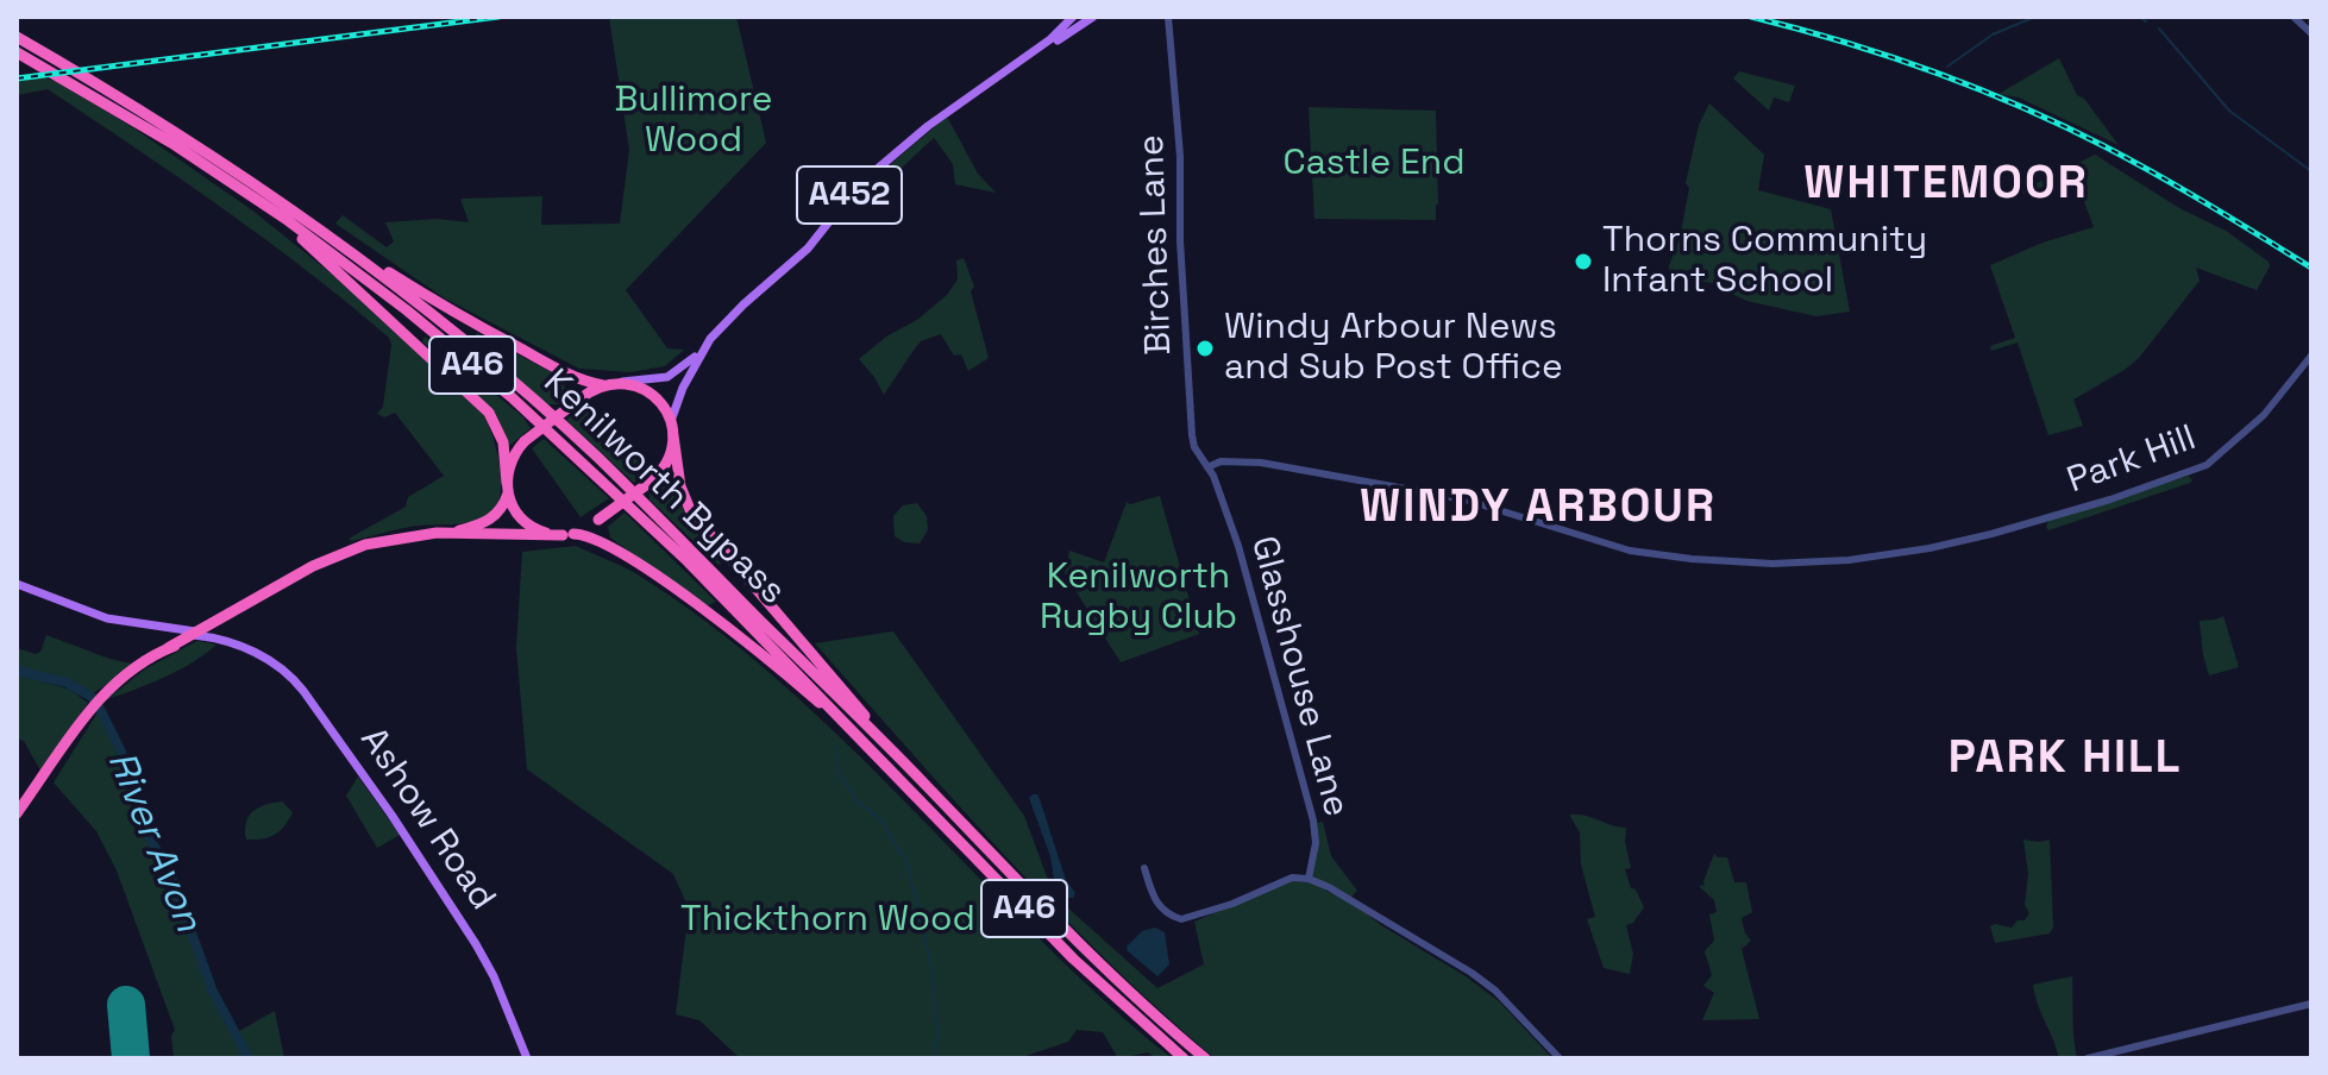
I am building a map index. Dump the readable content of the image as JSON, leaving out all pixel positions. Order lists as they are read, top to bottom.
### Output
{
  "streets": {
    "highway": ["A46", "Kenilworth Bypass"],
    "main road": ["A452", "Ashow Road"],
    "street": ["Birches Lane", "Park Hill", "Glasshouse Lane"]
  },
  "crossings": [
    ["Birches Lane", "Park Hill"],
    ["Birches Lane", "Glasshouse Lane"],
    ["Park Hill", "Glasshouse Lane"]
  ],
  "districts": ["WHITEMOOR", "WINDY ARBOUR", "PARK HILL"],
  "water": ["River Avon"],
  "parks": [
    "Bullimore Wood",
    "Castle End",
    "Kenilworth Rugby Club",
    "Thickthorn Wood"
  ],
  "places": ["Thorns Community Infant School", "Windy Arbour News and Sub Post Office"]
}
